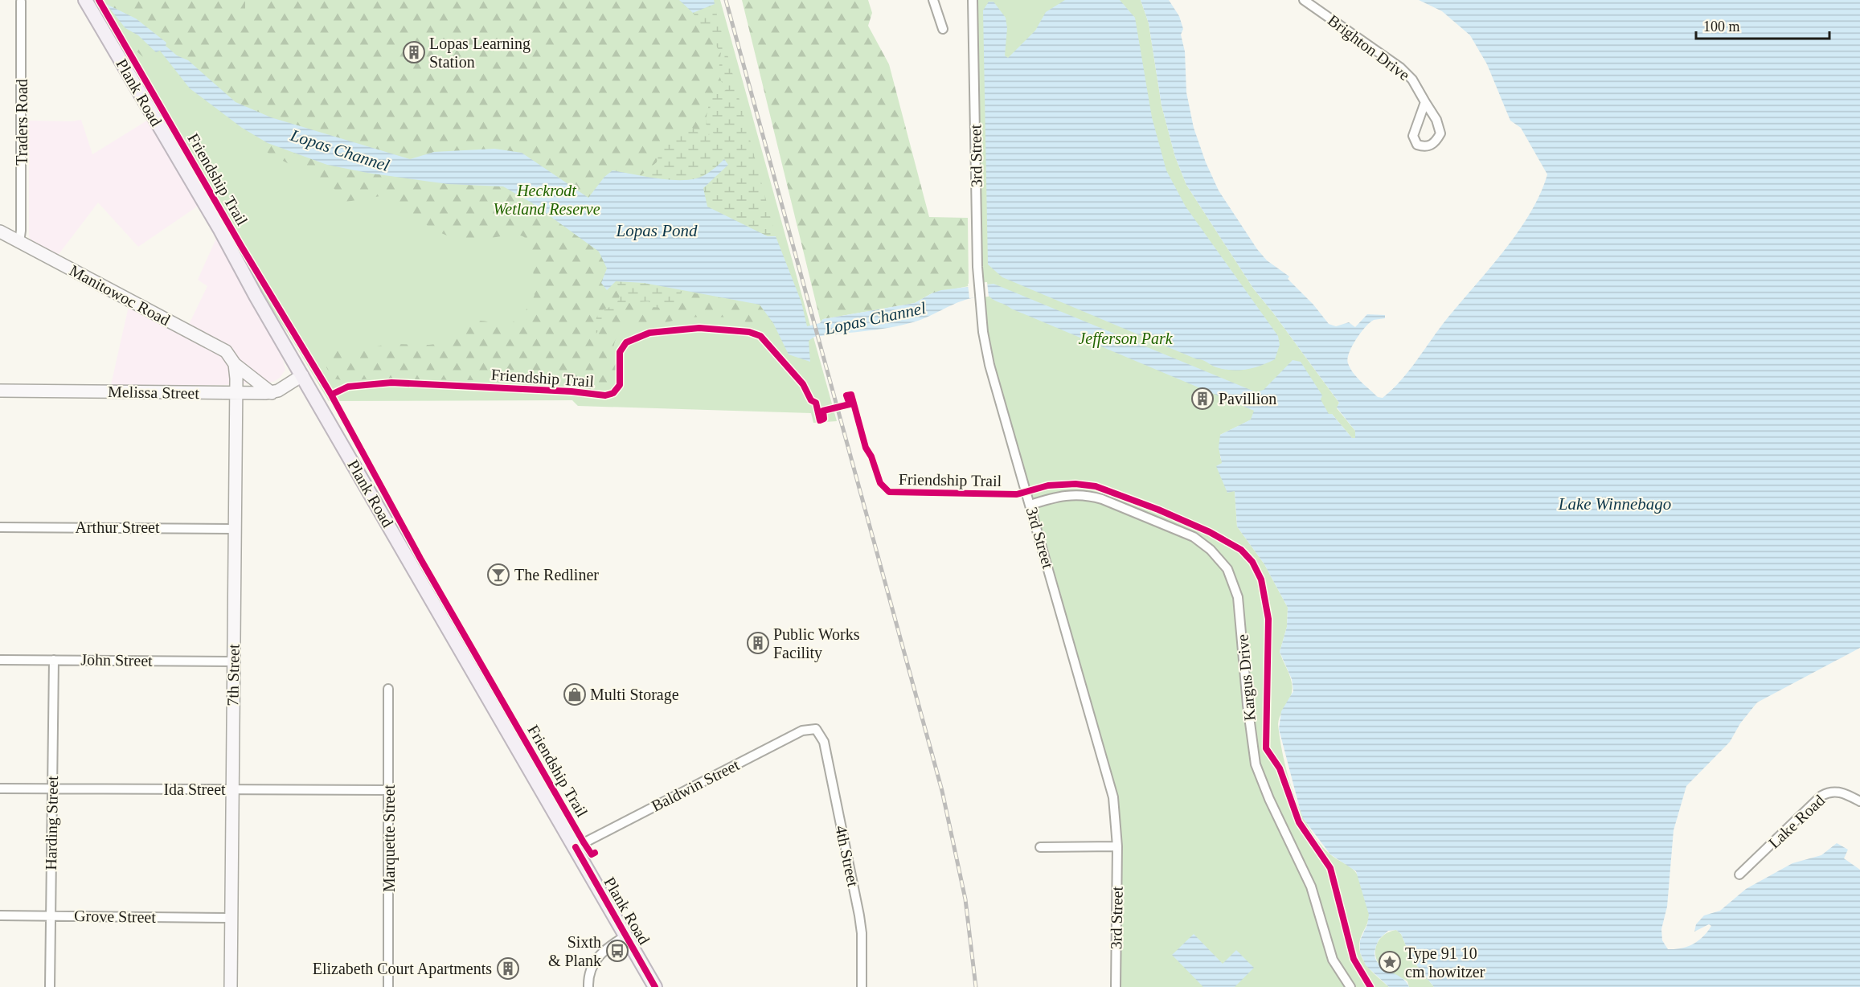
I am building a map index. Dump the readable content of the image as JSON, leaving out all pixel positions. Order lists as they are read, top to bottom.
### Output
{
  "streets": {
    "main road": ["Plank Road"],
    "street": [
      "Brighton Drive",
      "Traders Road",
      "3rd Street",
      "Manitowoc Road",
      "Melissa Street",
      "Arthur Street",
      "John Street",
      "7th Street",
      "Kargus Drive",
      "Baldwin Street",
      "Ida Street",
      "Lake Road",
      "Harding Street",
      "Marquette Street",
      "4th Street",
      "Grove Street"
    ],
    "cycle path": ["Friendship Trail"]
  },
  "crossings": [
    ["Plank Road", "Baldwin Street"],
    ["Traders Road", "Manitowoc Road"],
    ["3rd Street", "Kargus Drive"],
    ["Manitowoc Road", "Melissa Street"],
    ["Manitowoc Road", "7th Street"],
    ["Melissa Street", "7th Street"],
    ["Arthur Street", "7th Street"],
    ["John Street", "7th Street"],
    ["John Street", "Harding Street"],
    ["7th Street", "Ida Street"],
    ["7th Street", "Grove Street"],
    ["Baldwin Street", "4th Street"],
    ["Ida Street", "Harding Street"],
    ["Ida Street", "Marquette Street"],
    ["Harding Street", "Grove Street"]
  ],
  "water": ["Lopas Channel", "Lopas Pond", "Lake Winnebago"],
  "parks": ["Heckrodt Wetland Reserve", "Jefferson Park"],
  "places": {
    "building": [
      "Lopas Learning Station",
      "Pavillion",
      "Public Works Facility",
      "Elizabeth Court Apartments"
    ],
    "bar": ["The Redliner"],
    "shop": ["Multi Storage"],
    "bus stop": ["Sixth & Plank"],
    "place": ["Type 91 10 cm howitzer"]
  },
  "scale_bar": "100 m"
}
